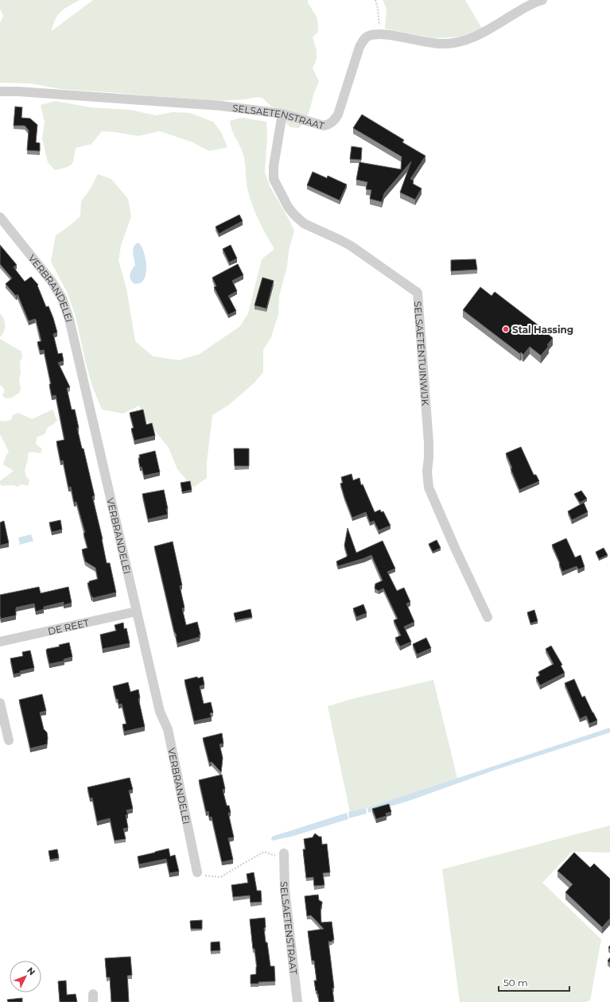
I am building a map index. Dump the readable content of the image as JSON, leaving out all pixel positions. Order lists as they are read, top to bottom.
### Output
{
  "streets": {
    "street": [
      "SELSAETENSTRAAT",
      "VERBRANDELEI",
      "SELSAETENTUINWIJK",
      "DE REET"
    ]
  },
  "crossings": [
    ["SELSAETENSTRAAT", "SELSAETENTUINWIJK"],
    ["VERBRANDELEI", "DE REET"]
  ],
  "places": ["Stal Hassing"],
  "scale_bar": "50 m",
  "north": "top right"
}
